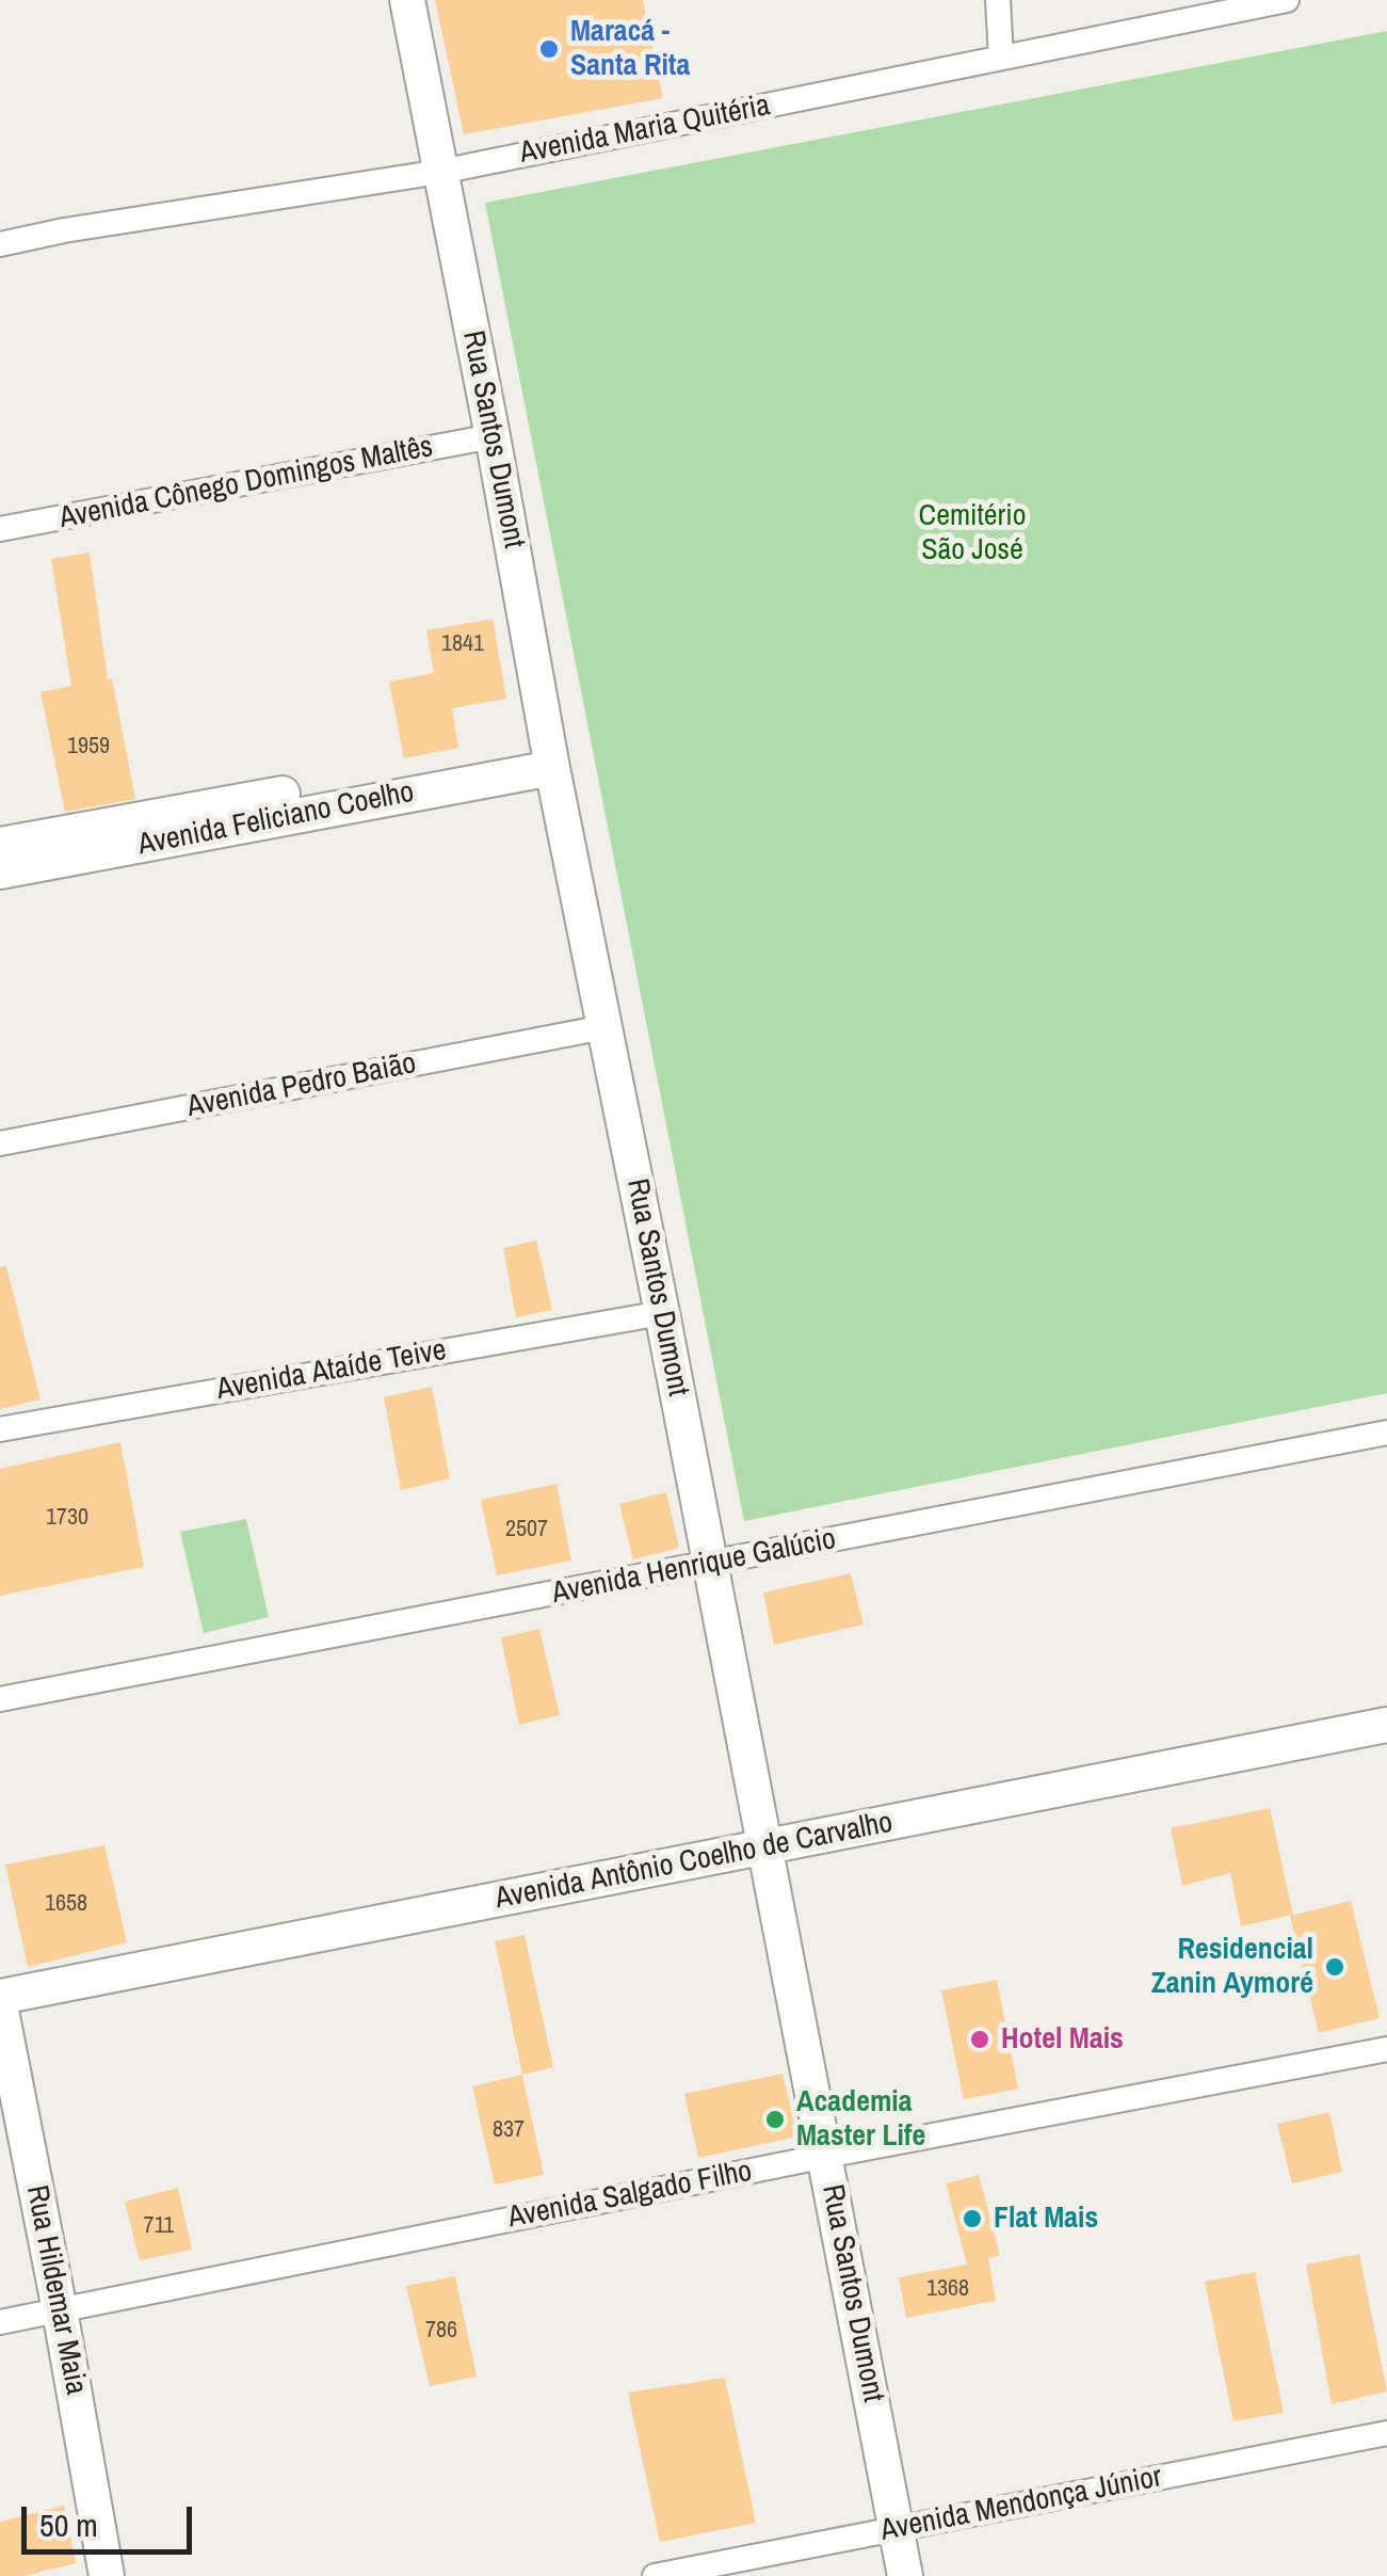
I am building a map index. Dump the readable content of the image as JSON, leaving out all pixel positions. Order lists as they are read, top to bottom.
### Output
{
  "streets": {
    "main road": [
      "Rua Santos Dumont",
      "Avenida Feliciano Coelho",
      "Avenida Antônio Coelho de Carvalho",
      "Rua Hildemar Maia"
    ],
    "street": [
      "Avenida Maria Quitéria",
      "Avenida Cônego Domingos Maltês",
      "Avenida Pedro Baião",
      "Avenida Ataíde Teive",
      "Avenida Henrique Galúcio",
      "Avenida Salgado Filho",
      "Avenida Mendonça Júnior"
    ]
  },
  "crossings": [
    ["Avenida Maria Quitéria", "Rua Santos Dumont"],
    ["Rua Santos Dumont", "Avenida Cônego Domingos Maltês"],
    ["Rua Santos Dumont", "Avenida Feliciano Coelho"],
    ["Rua Santos Dumont", "Avenida Pedro Baião"],
    ["Rua Santos Dumont", "Avenida Ataíde Teive"],
    ["Rua Santos Dumont", "Avenida Henrique Galúcio"],
    ["Rua Santos Dumont", "Avenida Antônio Coelho de Carvalho"],
    ["Rua Santos Dumont", "Avenida Salgado Filho"],
    ["Rua Santos Dumont", "Avenida Mendonça Júnior"],
    ["Avenida Salgado Filho", "Rua Hildemar Maia"]
  ],
  "parks": ["Cemitério São José"],
  "places": [
    "Maracá - Santa Rita",
    "Residencial Zanin Aymoré",
    "Hotel Mais",
    "Academia Master Life",
    "Flat Mais"
  ],
  "house_numbers": [
    "1841",
    "1959",
    "1730",
    "2507",
    "1658",
    "837",
    "711",
    "1368",
    "786"
  ],
  "scale_bar": "50 m"
}
